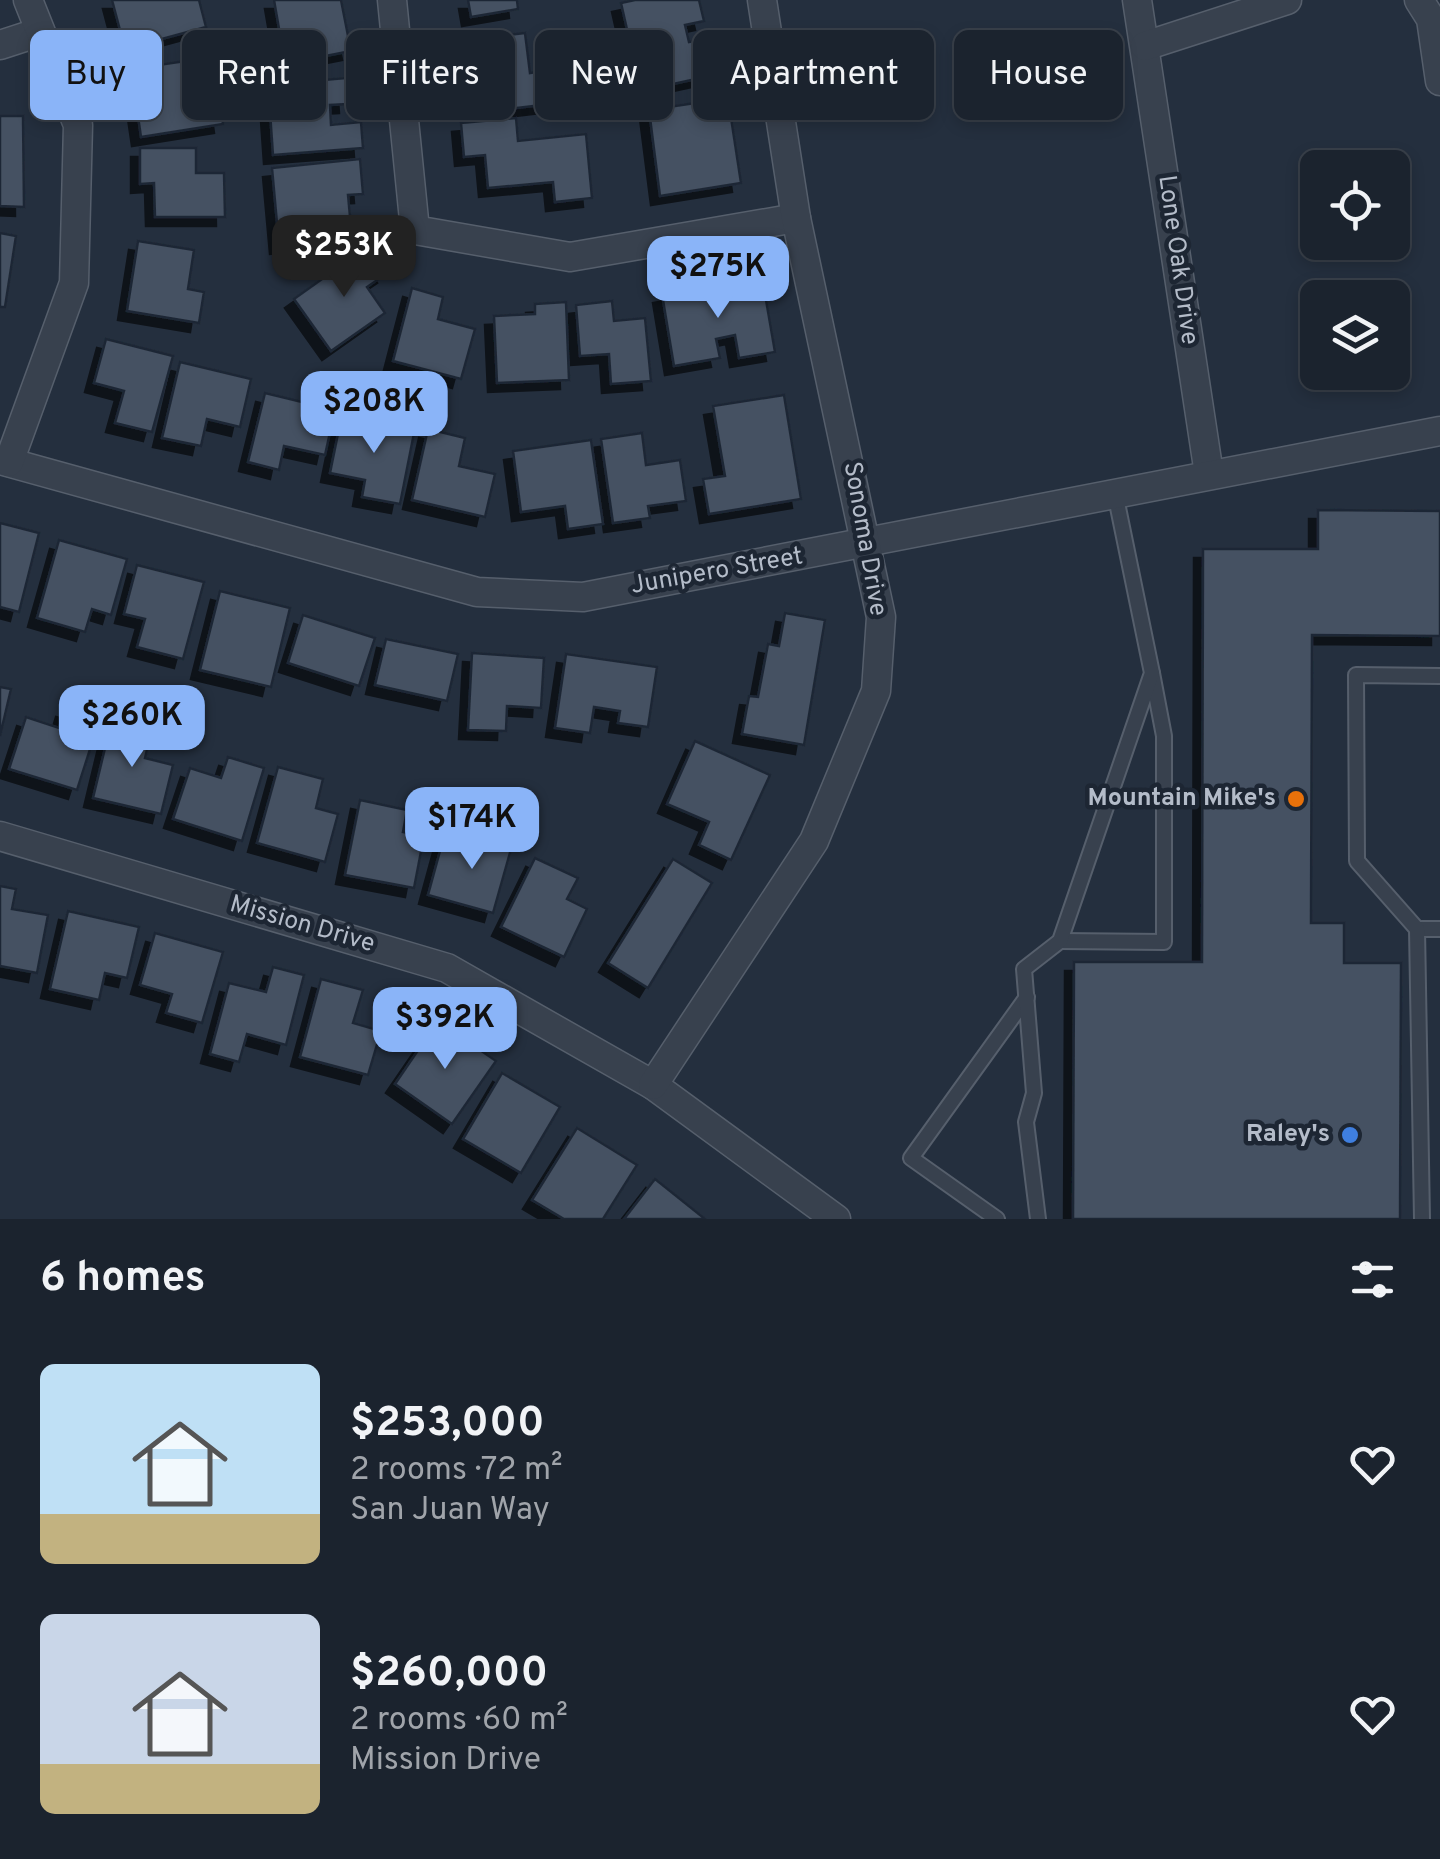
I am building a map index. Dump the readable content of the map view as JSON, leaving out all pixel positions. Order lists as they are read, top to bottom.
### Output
{
  "streets": {
    "street": [
      "Lone Oak Drive",
      "Sonoma Drive",
      "Junipero Street",
      "Mission Drive"
    ]
  },
  "crossings": [
    ["Lone Oak Drive", "Junipero Street"],
    ["Sonoma Drive", "Junipero Street"],
    ["Sonoma Drive", "Mission Drive"]
  ],
  "places": ["Mountain Mike's", "Raley's"],
  "page": {
    "chip": [
      "Buy",
      "Rent",
      "Filters",
      "New",
      "Apartment",
      "House"
    ],
    "price": [
      "$253K",
      "$275K",
      "$208K",
      "$260K",
      "$174K",
      "$392K"
    ],
    "heading": "6 homes",
    "list": [
      {
        "name": "$253,000",
        "note": "2 rooms · 72 m² · San Juan Way"
      },
      {
        "name": "$260,000",
        "note": "2 rooms · 60 m² · Mission Drive"
      }
    ]
  }
}
